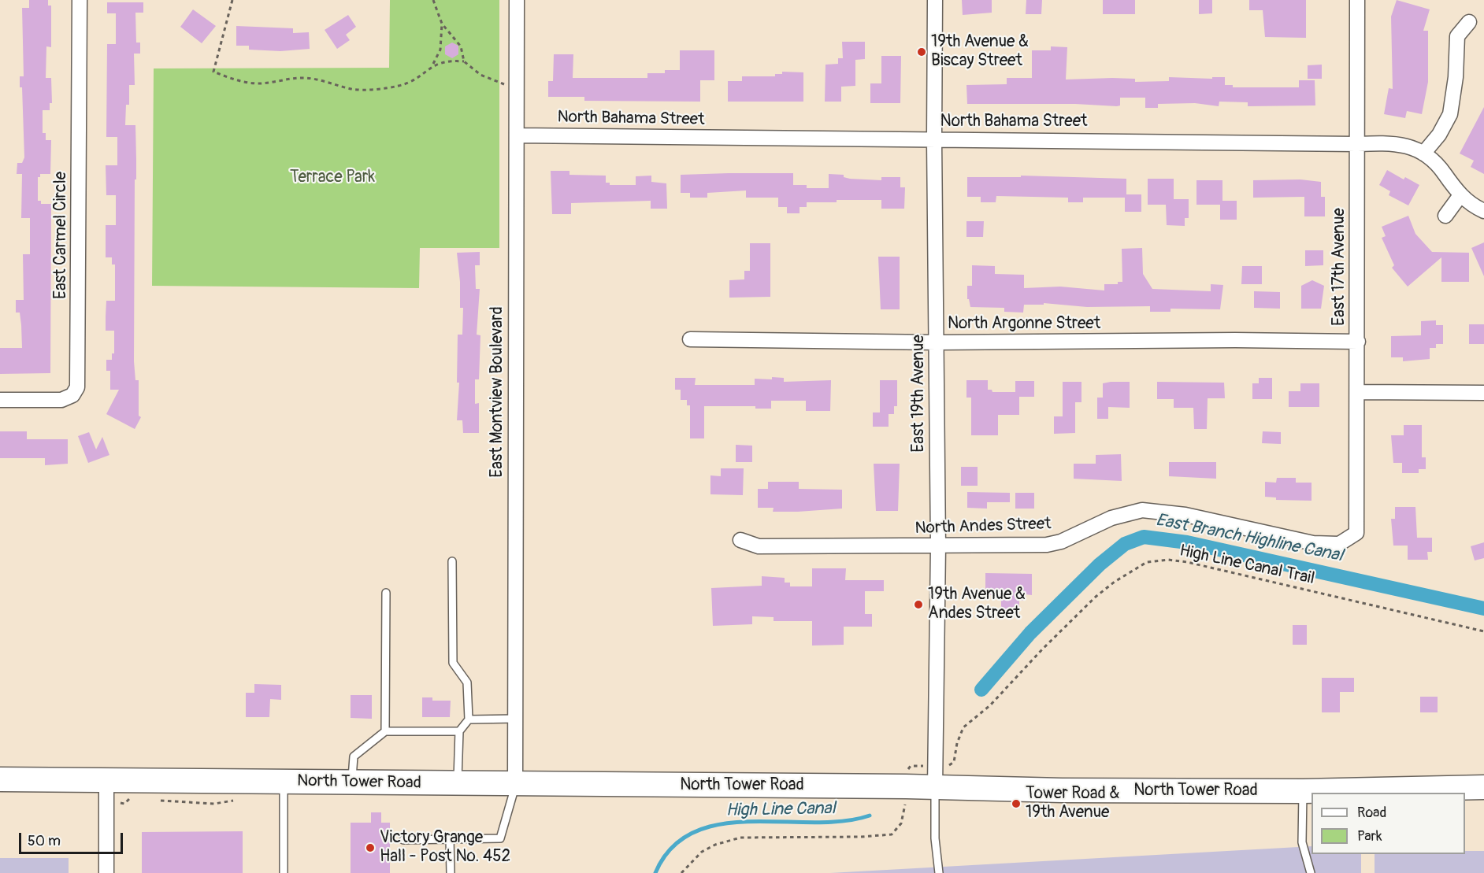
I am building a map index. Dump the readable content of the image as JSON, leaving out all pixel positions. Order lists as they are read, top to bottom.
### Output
{
  "streets": {
    "main road": ["North Tower Road"],
    "street": [
      "North Bahama Street",
      "East Carmel Circle",
      "East 17th Avenue",
      "North Argonne Street",
      "East Montview Boulevard",
      "East 19th Avenue",
      "North Andes Street"
    ],
    "path": ["High Line Canal Trail"]
  },
  "crossings": [
    ["North Bahama Street", "East 17th Avenue"],
    ["North Bahama Street", "East Montview Boulevard"],
    ["North Bahama Street", "East 19th Avenue"],
    ["East 17th Avenue", "North Argonne Street"],
    ["East 17th Avenue", "North Andes Street"],
    ["North Argonne Street", "East 19th Avenue"],
    ["East Montview Boulevard", "North Tower Road"],
    ["East 19th Avenue", "North Andes Street"],
    ["East 19th Avenue", "North Tower Road"]
  ],
  "water": ["East Branch Highline Canal", "High Line Canal"],
  "parks": ["Terrace Park"],
  "places": [
    "19th Avenue & Biscay Street",
    "19th Avenue & Andes Street",
    "Tower Road & 19th Avenue",
    "Victory Grange Hall - Post No. 452"
  ],
  "legend": ["Road", "Park"],
  "scale_bar": "50 m"
}
